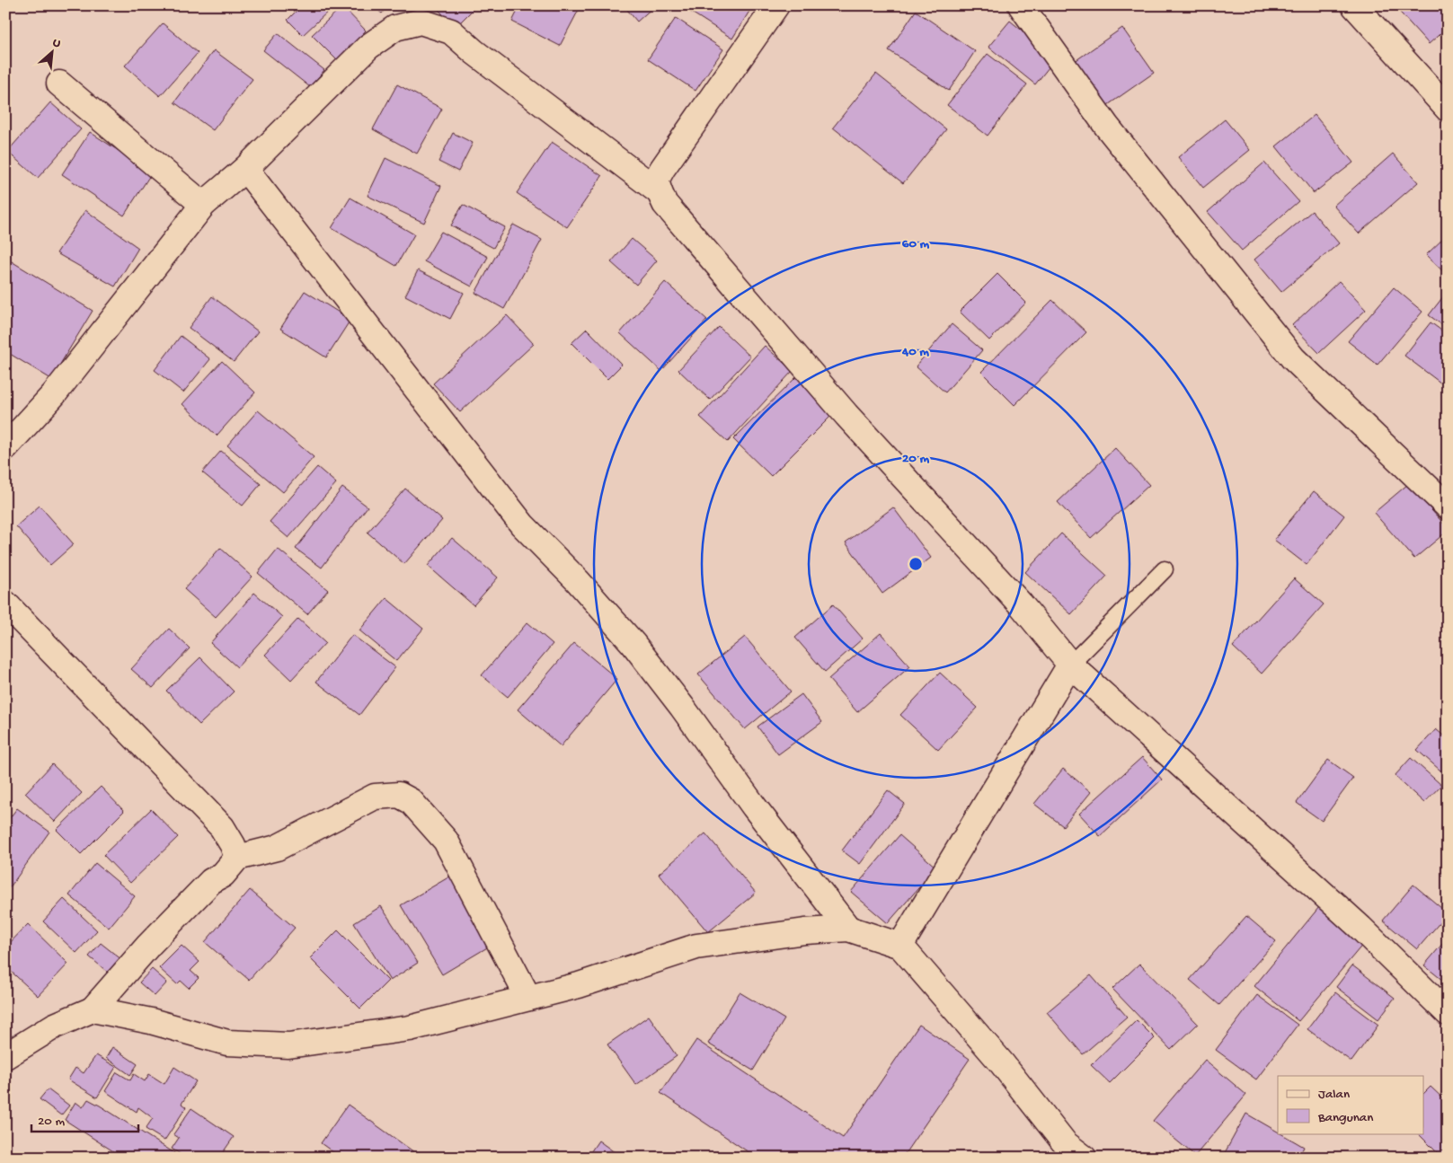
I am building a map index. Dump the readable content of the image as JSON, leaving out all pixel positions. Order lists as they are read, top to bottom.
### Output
{
  "legend": ["Jalan", "Bangunan"],
  "scale_bar": "20 m",
  "north": "top right",
  "rings": ["60 m", "40 m", "20 m"]
}
